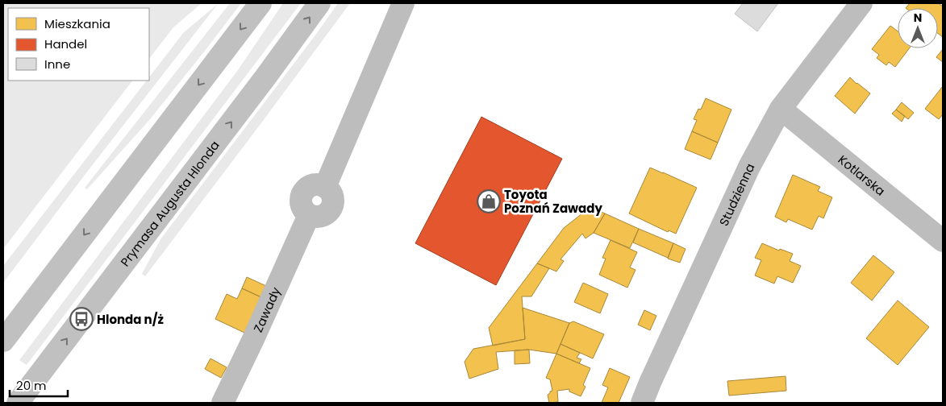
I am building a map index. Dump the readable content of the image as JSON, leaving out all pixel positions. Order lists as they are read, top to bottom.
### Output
{
  "streets": {
    "main road": ["Prymasa Augusta Hlonda"],
    "street": ["Kotlarska", "Studzienna", "Zawady"]
  },
  "crossings": [
    ["Kotlarska", "Studzienna"]
  ],
  "places": {
    "shop": ["Toyota Poznań Zawady"],
    "bus stop": ["Hlonda n/ż"]
  },
  "legend": ["Mieszkania", "Handel", "Inne"],
  "scale_bar": "20 m",
  "north": "top"
}
